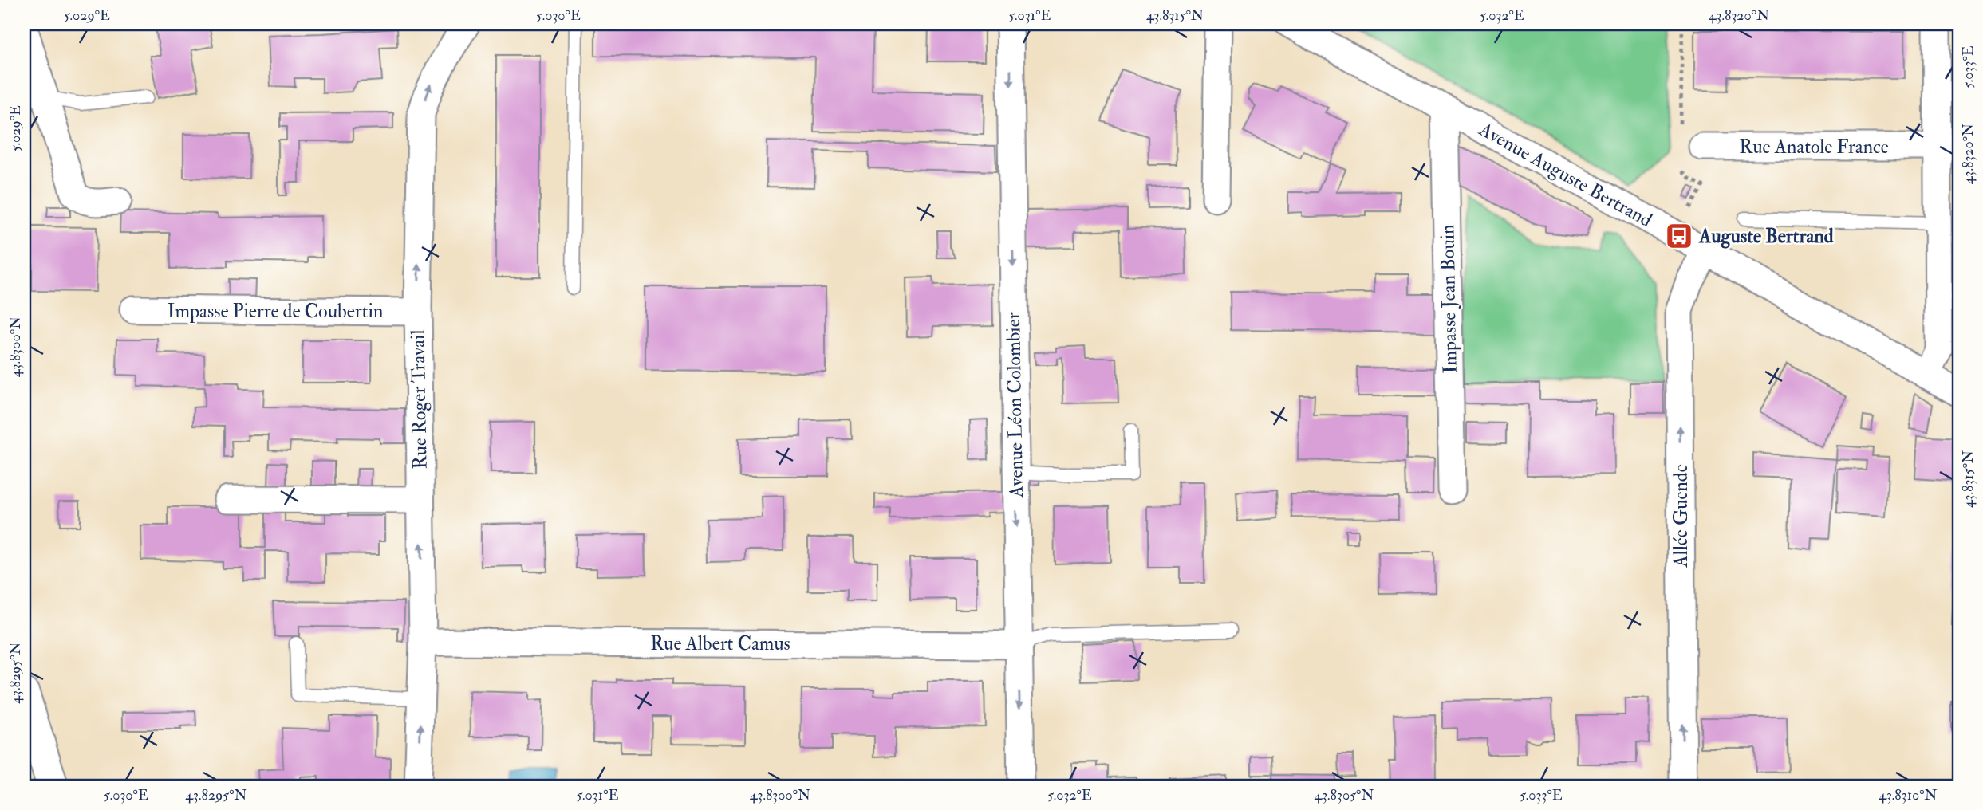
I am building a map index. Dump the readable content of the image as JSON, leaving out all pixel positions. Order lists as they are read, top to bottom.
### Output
{
  "streets": {
    "street": [
      "Rue Anatole France",
      "Avenue Auguste Bertrand",
      "Impasse Jean Bouin",
      "Impasse Pierre de Coubertin",
      "Rue Roger Travail",
      "Avenue Léon Colombier",
      "Allée Guende",
      "Rue Albert Camus"
    ]
  },
  "crossings": [
    ["Avenue Auguste Bertrand", "Impasse Jean Bouin"],
    ["Avenue Auguste Bertrand", "Allée Guende"],
    ["Impasse Pierre de Coubertin", "Rue Roger Travail"],
    ["Rue Roger Travail", "Rue Albert Camus"],
    ["Avenue Léon Colombier", "Rue Albert Camus"]
  ],
  "one_way": ["Rue Roger Travail", "Avenue Léon Colombier", "Allée Guende"],
  "places": {
    "bus stop": ["Auguste Bertrand"]
  },
  "coordinates": [
    "5.029°E",
    "5.030°E",
    "5.031°E",
    "43.8315°N",
    "5.032°E",
    "43.8320°N",
    "5.033°E",
    "43.8300°N",
    "43.8295°N",
    "43.8305°N",
    "43.8310°N"
  ]
}
